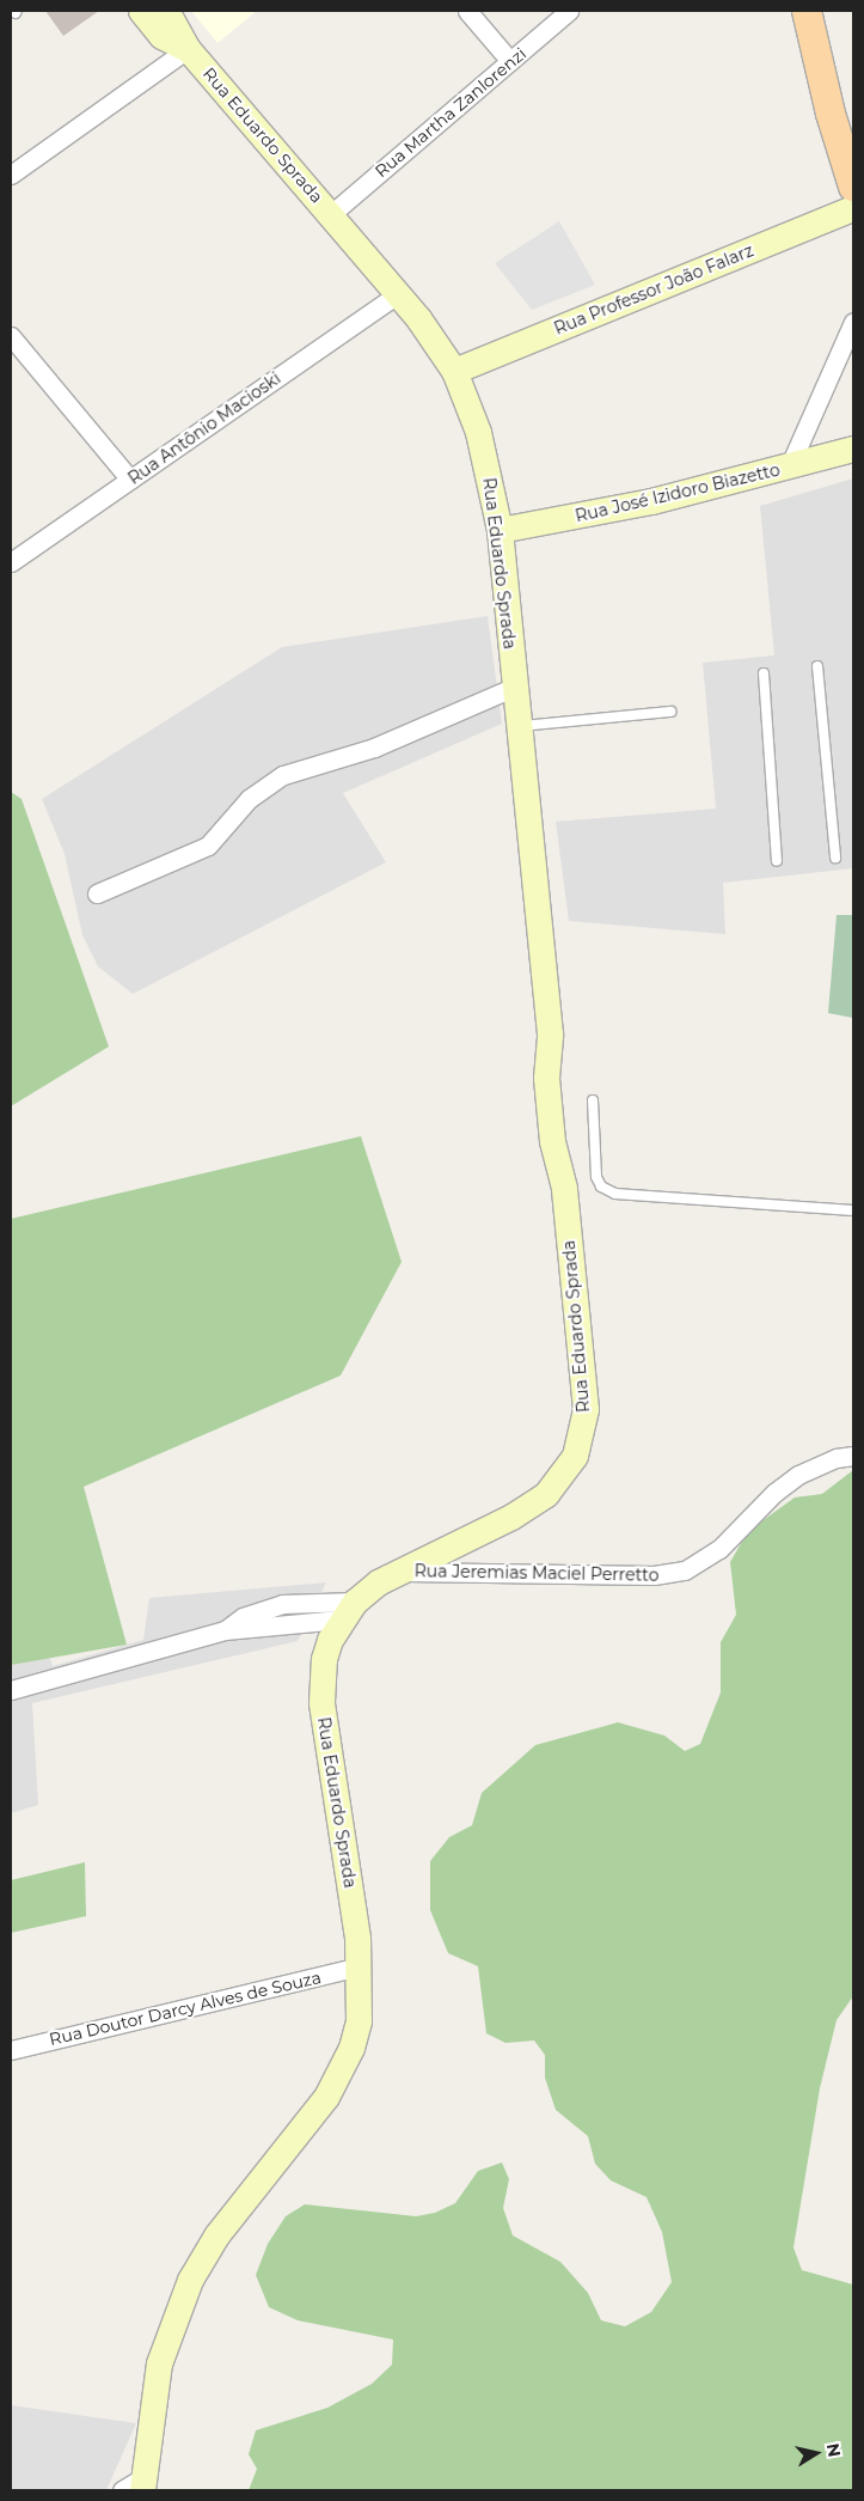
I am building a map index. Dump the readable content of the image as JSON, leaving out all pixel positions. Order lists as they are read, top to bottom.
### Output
{
  "streets": {
    "main road": ["Rua Eduardo Sprada", "Rua Professor João Falarz", "Rua José Izidoro Biazetto"],
    "street": [
      "Rua Martha Zanlorenzi",
      "Rua Antônio Macioski",
      "Rua Jeremias Maciel Perretto",
      "Rua Doutor Darcy Alves de Souza"
    ]
  },
  "crossings": [
    ["Rua Martha Zanlorenzi", "Rua Eduardo Sprada"],
    ["Rua Eduardo Sprada", "Rua Professor João Falarz"],
    ["Rua Eduardo Sprada", "Rua Antônio Macioski"],
    ["Rua Eduardo Sprada", "Rua José Izidoro Biazetto"],
    ["Rua Eduardo Sprada", "Rua Jeremias Maciel Perretto"],
    ["Rua Eduardo Sprada", "Rua Doutor Darcy Alves de Souza"]
  ],
  "north": "right"
}
